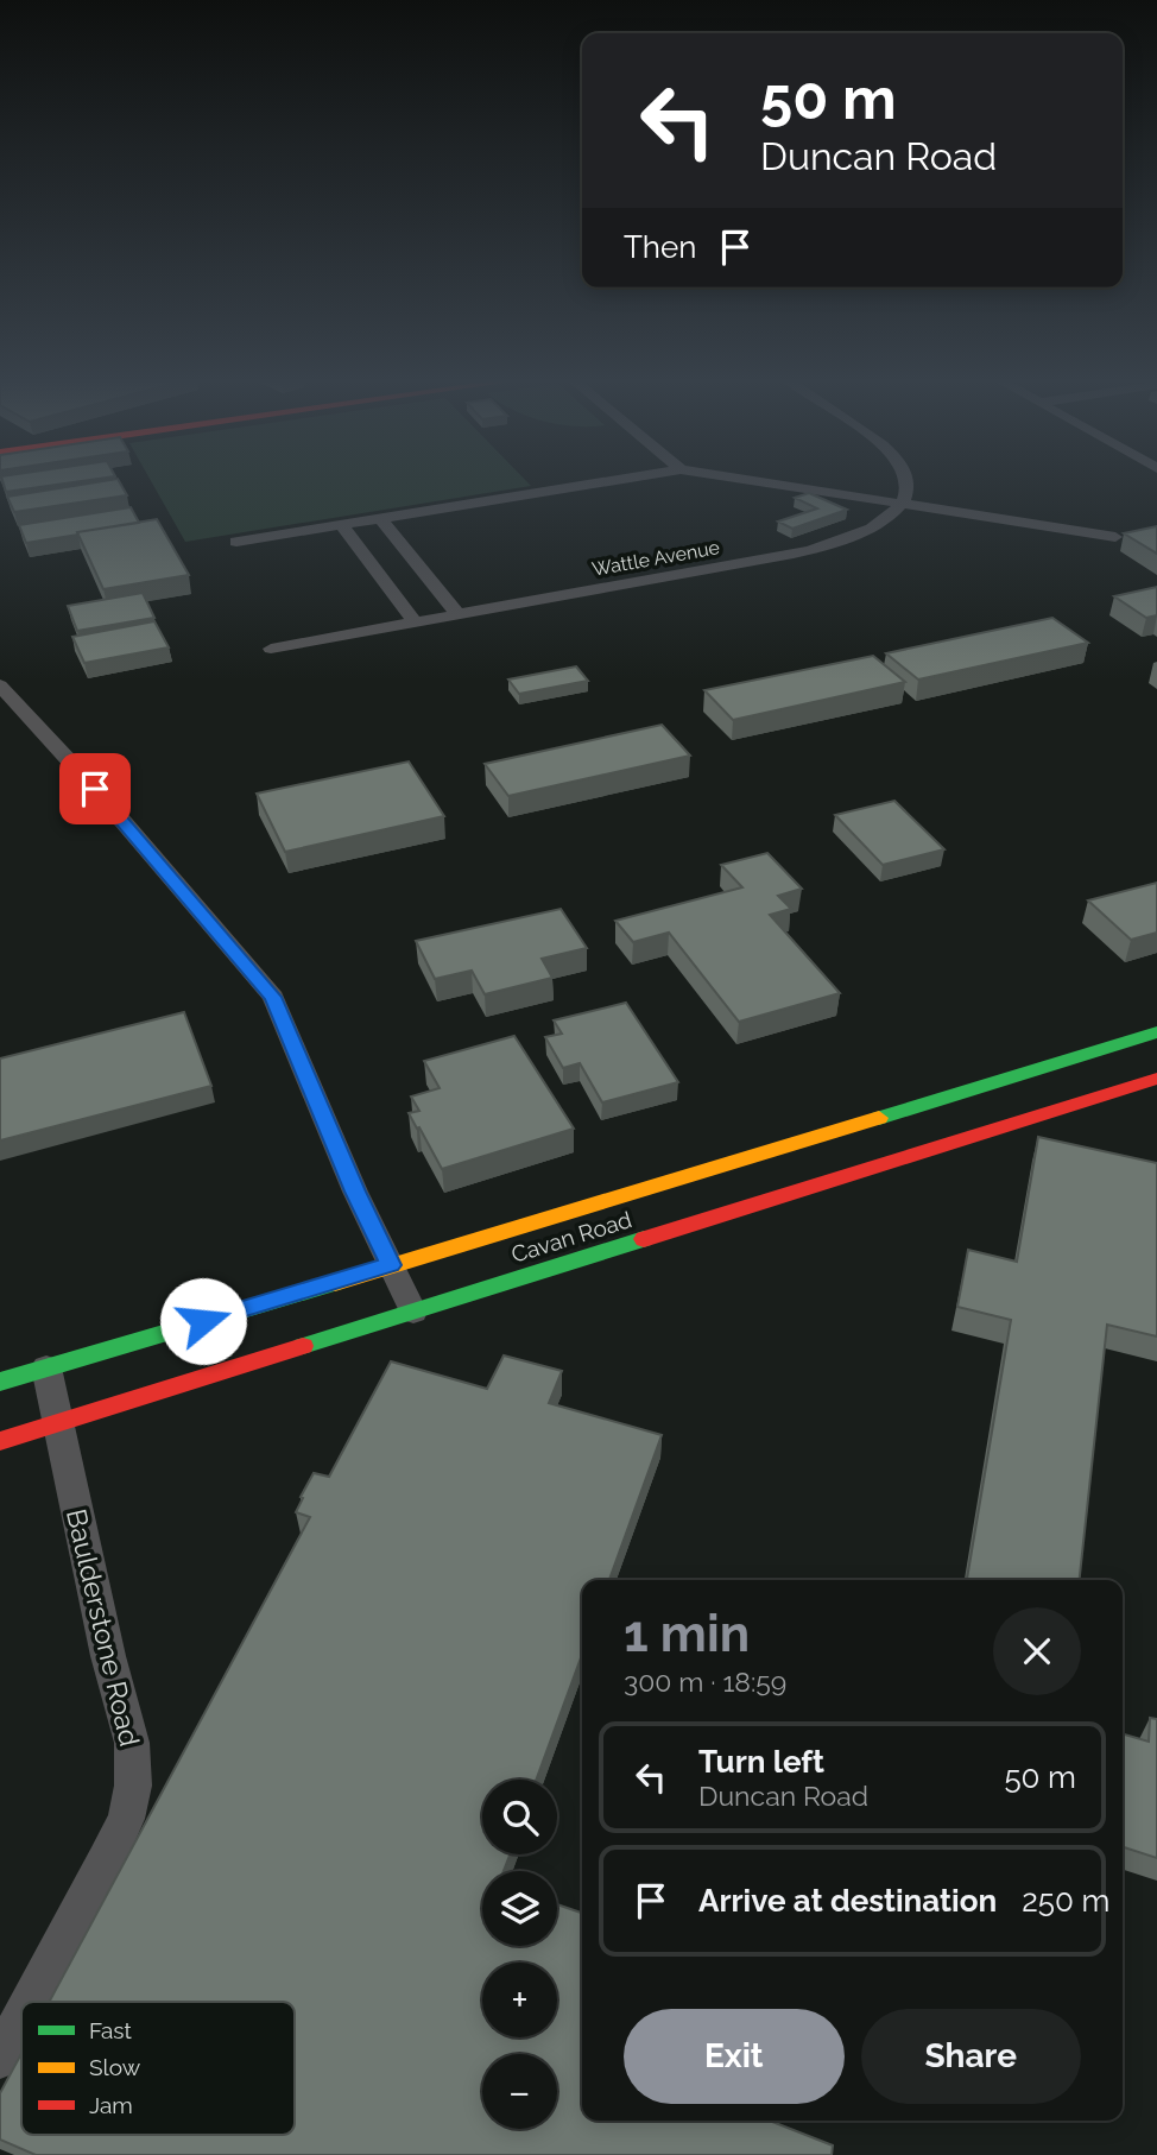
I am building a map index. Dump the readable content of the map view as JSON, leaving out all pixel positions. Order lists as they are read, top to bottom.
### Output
{
  "streets": {
    "main road": ["Cavan Road"],
    "street": ["Wattle Avenue", "Baulderstone Road"]
  },
  "crossings": [
    ["Cavan Road", "Baulderstone Road"]
  ],
  "legend": ["Fast", "Slow", "Jam"],
  "page": {
    "turn": ["50 m", "Duncan Road"],
    "then": "Then",
    "heading": ["1 min", "300 m · 18:59"],
    "list": [
      {
        "name": "Turn left",
        "note": "Duncan Road",
        "value": "50 m"
      },
      {
        "name": "Arrive at destination",
        "value": "250 m"
      }
    ],
    "map_buttons": ["+", "−"],
    "buttons": ["Exit", "Share"]
  }
}
